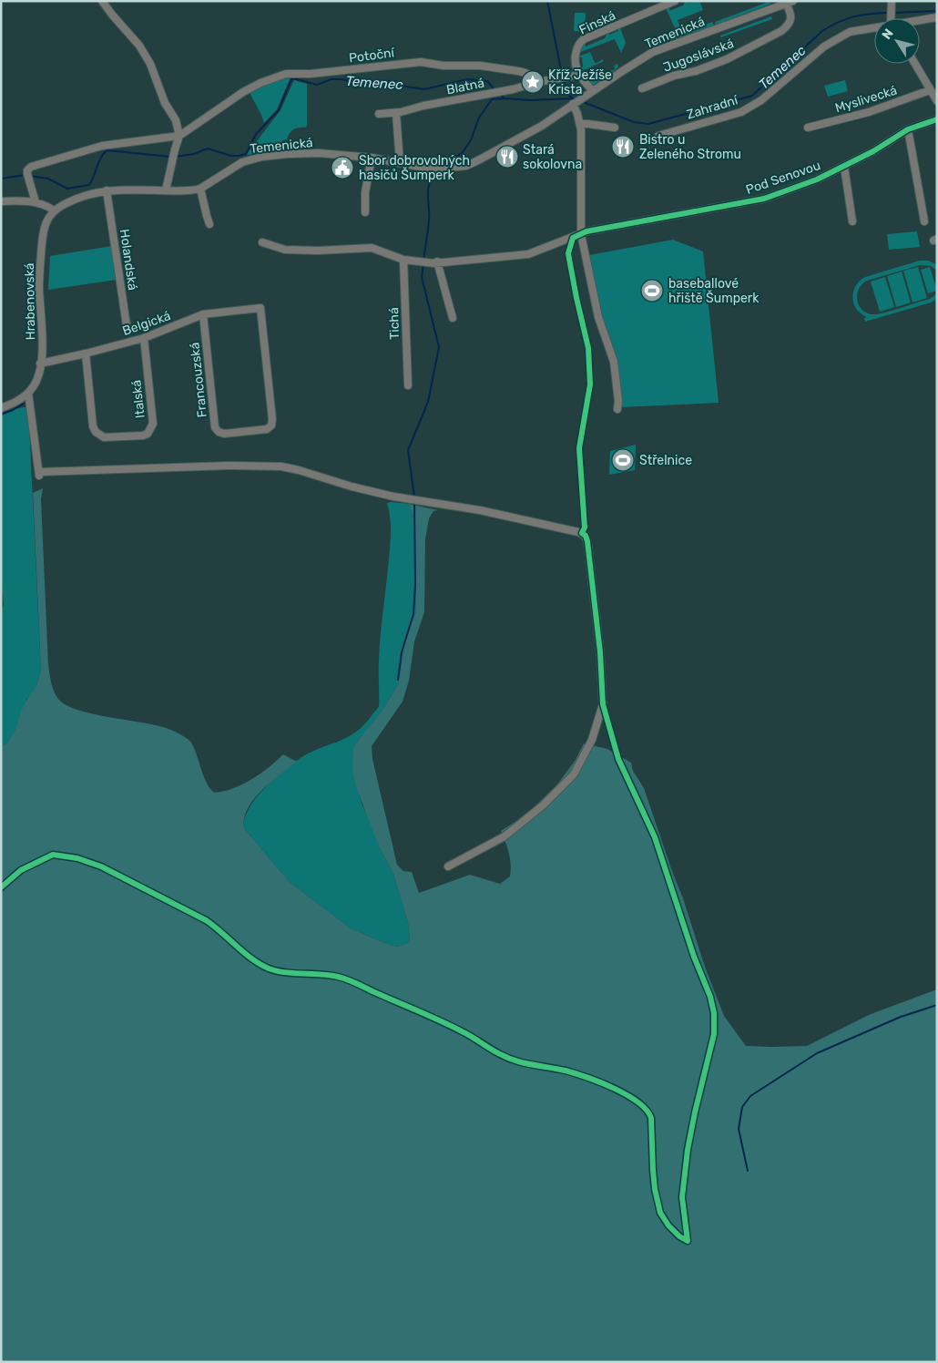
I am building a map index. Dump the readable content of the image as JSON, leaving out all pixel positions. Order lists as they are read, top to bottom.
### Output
{
  "streets": {
    "street": [
      "Finská",
      "Temenická",
      "Potoční",
      "Jugoslávská",
      "Blatná",
      "Myslivecká",
      "Zahradní",
      "Pod Senovou",
      "Holandská",
      "Hrabenovská",
      "Belgická",
      "Tichá",
      "Francouzská",
      "Italská"
    ]
  },
  "crossings": [
    ["Temenická", "Jugoslávská"],
    ["Temenická", "Holandská"],
    ["Temenická", "Hrabenovská"],
    ["Potoční", "Blatná"],
    ["Pod Senovou", "Tichá"],
    ["Hrabenovská", "Belgická"],
    ["Belgická", "Francouzská"],
    ["Belgická", "Italská"]
  ],
  "water": ["Temenec"],
  "places": {
    "place": ["Kříž Ježíše Krista"],
    "restaurant": ["Bistro u Zeleného Stromu", "Stará sokolovna"],
    "public building": ["Sbor dobrovolných hasičů Šumperk"],
    "sports": ["baseballové hřiště Šumperk", "Střelnice"]
  },
  "north": "top left"
}
